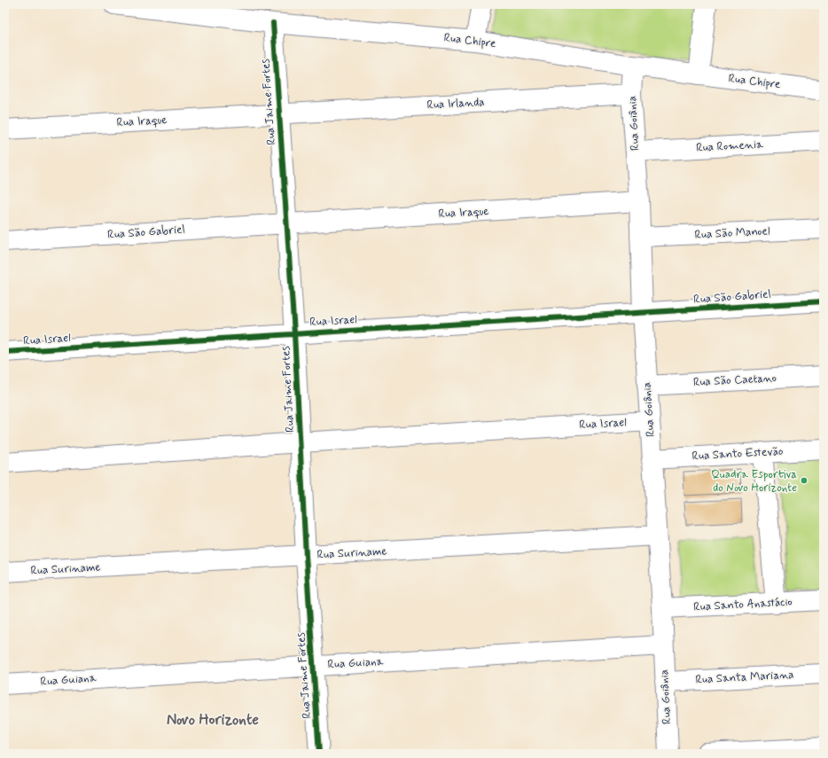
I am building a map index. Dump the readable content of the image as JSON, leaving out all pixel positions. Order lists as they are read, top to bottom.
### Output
{
  "streets": {
    "street": [
      "Rua Chipre",
      "Rua Jaime Fortes",
      "Rua Irlanda",
      "Rua Iraque",
      "Rua Goiânia",
      "Rua Romenia",
      "Rua São Gabriel",
      "Rua São Manoel",
      "Rua Israel",
      "Rua São Caetano",
      "Rua Santo Estevão",
      "Rua Suriname",
      "Rua Santo Anastácio",
      "Rua Guiana",
      "Rua Santa Mariana"
    ]
  },
  "crossings": [
    ["Rua Chipre", "Rua Jaime Fortes"],
    ["Rua Chipre", "Rua Goiânia"],
    ["Rua Jaime Fortes", "Rua Irlanda"],
    ["Rua Jaime Fortes", "Rua Iraque"],
    ["Rua Jaime Fortes", "Rua São Gabriel"],
    ["Rua Jaime Fortes", "Rua Israel"],
    ["Rua Jaime Fortes", "Rua Suriname"],
    ["Rua Jaime Fortes", "Rua Guiana"],
    ["Rua Irlanda", "Rua Iraque"],
    ["Rua Irlanda", "Rua Goiânia"],
    ["Rua Iraque", "Rua Goiânia"],
    ["Rua Iraque", "Rua São Gabriel"],
    ["Rua Goiânia", "Rua Romenia"],
    ["Rua Goiânia", "Rua São Gabriel"],
    ["Rua Goiânia", "Rua São Manoel"],
    ["Rua Goiânia", "Rua Israel"],
    ["Rua Goiânia", "Rua São Caetano"],
    ["Rua Goiânia", "Rua Santo Estevão"],
    ["Rua Goiânia", "Rua Suriname"],
    ["Rua Goiânia", "Rua Santo Anastácio"],
    ["Rua Goiânia", "Rua Guiana"],
    ["Rua Goiânia", "Rua Santa Mariana"],
    ["Rua São Gabriel", "Rua Israel"]
  ],
  "districts": ["Novo Horizonte"],
  "places": ["Quadra Esportiva do Novo Horizonte"]
}
